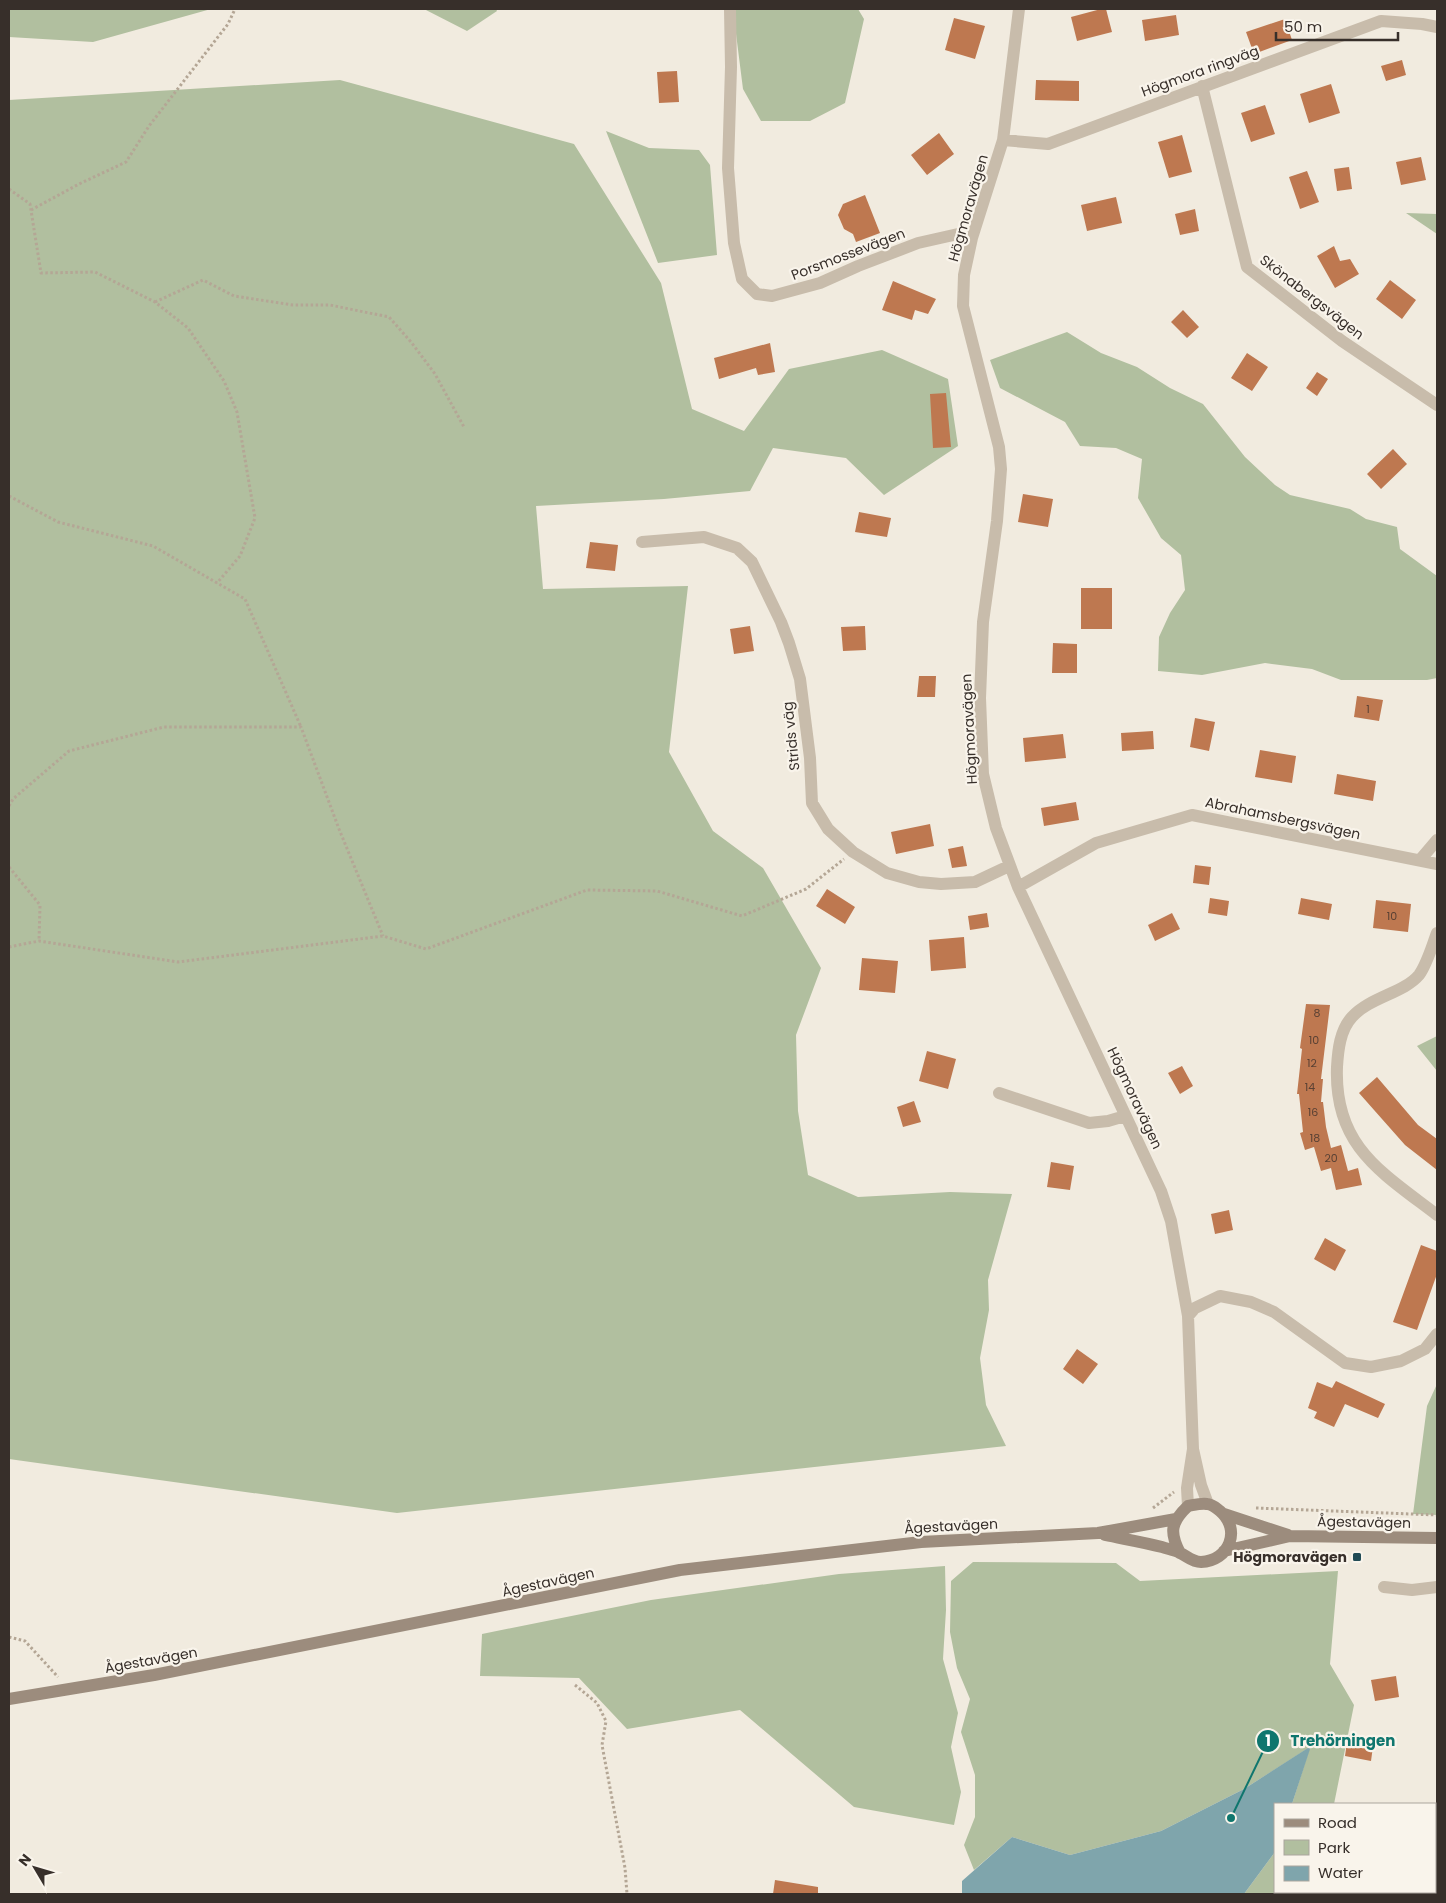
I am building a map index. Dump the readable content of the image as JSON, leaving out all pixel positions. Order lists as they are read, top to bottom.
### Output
{
  "streets": {
    "main road": ["Ågestavägen"],
    "street": [
      "Högmora ringväg",
      "Högmoravägen",
      "Porsmossevägen",
      "Skönabergsvägen",
      "Strids väg",
      "Abrahamsbergsvägen"
    ]
  },
  "crossings": [
    ["Högmora ringväg", "Högmoravägen"],
    ["Högmora ringväg", "Skönabergsvägen"],
    ["Högmoravägen", "Porsmossevägen"],
    ["Högmoravägen", "Strids väg"],
    ["Högmoravägen", "Abrahamsbergsvägen"],
    ["Högmoravägen", "Ågestavägen"]
  ],
  "places": {
    "transit": ["Högmoravägen"],
    "other": ["Trehörningen"]
  },
  "house_numbers": [
    "1",
    "10",
    "8",
    "10",
    "12",
    "14",
    "16",
    "18",
    "20"
  ],
  "legend": ["Road", "Park", "Water"],
  "scale_bar": "50 m",
  "north": "top left"
}
